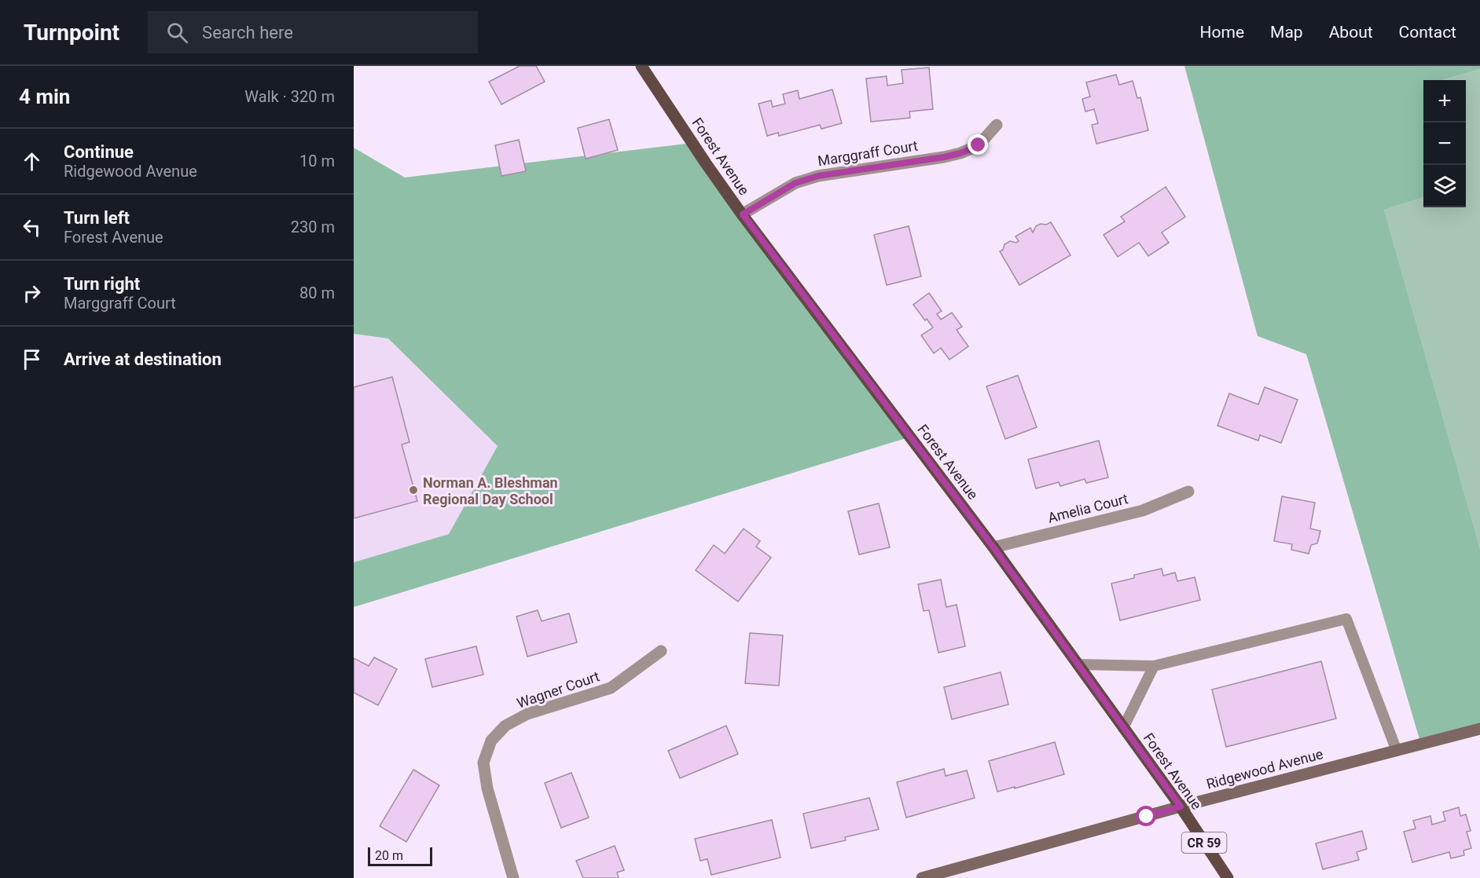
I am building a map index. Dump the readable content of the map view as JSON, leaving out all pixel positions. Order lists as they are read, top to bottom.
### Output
{
  "streets": {
    "main road": ["Forest Avenue", "CR 59"],
    "street": [
      "Marggraff Court",
      "Amelia Court",
      "Wagner Court",
      "Ridgewood Avenue"
    ]
  },
  "crossings": [
    ["Marggraff Court", "Forest Avenue"],
    ["Forest Avenue", "Amelia Court"],
    ["Forest Avenue", "Ridgewood Avenue"]
  ],
  "places": ["Norman A. Bleshman Regional Day School"],
  "scale_bar": "20 m",
  "page": {
    "header": "Turnpoint",
    "search": "Search here",
    "nav": [
      "Home",
      "Map",
      "About",
      "Contact"
    ],
    "heading": ["4 min", "Walk · 320 m"],
    "map_buttons": ["+", "−"],
    "list": [
      ["Continue", "Ridgewood Avenue", "10 m"],
      ["Turn left", "Forest Avenue", "230 m"],
      ["Turn right", "Marggraff Court", "80 m"],
      "Arrive at destination"
    ],
    "scale": "20 m"
  }
}
